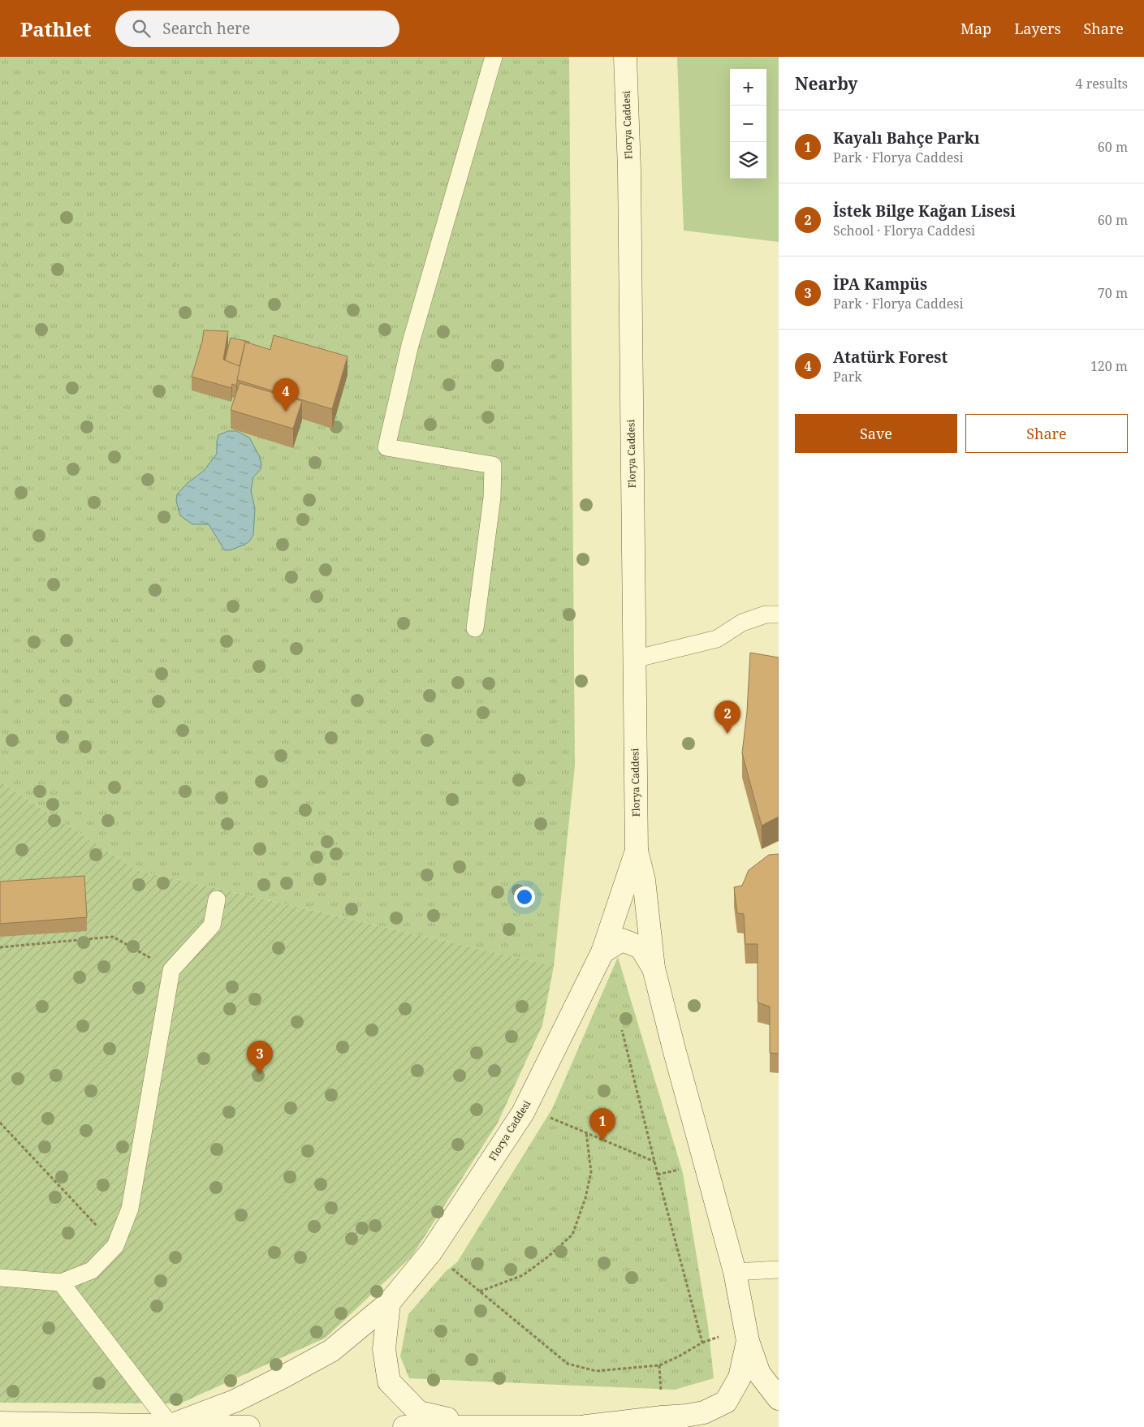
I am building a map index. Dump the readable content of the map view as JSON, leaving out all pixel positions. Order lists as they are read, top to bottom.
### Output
{
  "streets": {
    "main road": ["Florya Caddesi"]
  },
  "page": {
    "header": "Pathlet",
    "search": "Search here",
    "nav": ["Map", "Layers", "Share"],
    "heading": ["Nearby", "4 results"],
    "map_buttons": ["+", "−"],
    "list": [
      {
        "mark": "1",
        "name": "Kayalı Bahçe Parkı",
        "note": "Park · Florya Caddesi",
        "value": "60 m"
      },
      {
        "mark": "2",
        "name": "İstek Bilge Kağan Lisesi",
        "note": "School · Florya Caddesi",
        "value": "60 m"
      },
      {
        "mark": "3",
        "name": "İPA Kampüs",
        "note": "Park · Florya Caddesi",
        "value": "70 m"
      },
      {
        "mark": "4",
        "name": "Atatürk Forest",
        "note": "Park",
        "value": "120 m"
      }
    ],
    "pins": [
      "4",
      "2",
      "3",
      "1"
    ],
    "buttons": ["Save", "Share"]
  }
}
